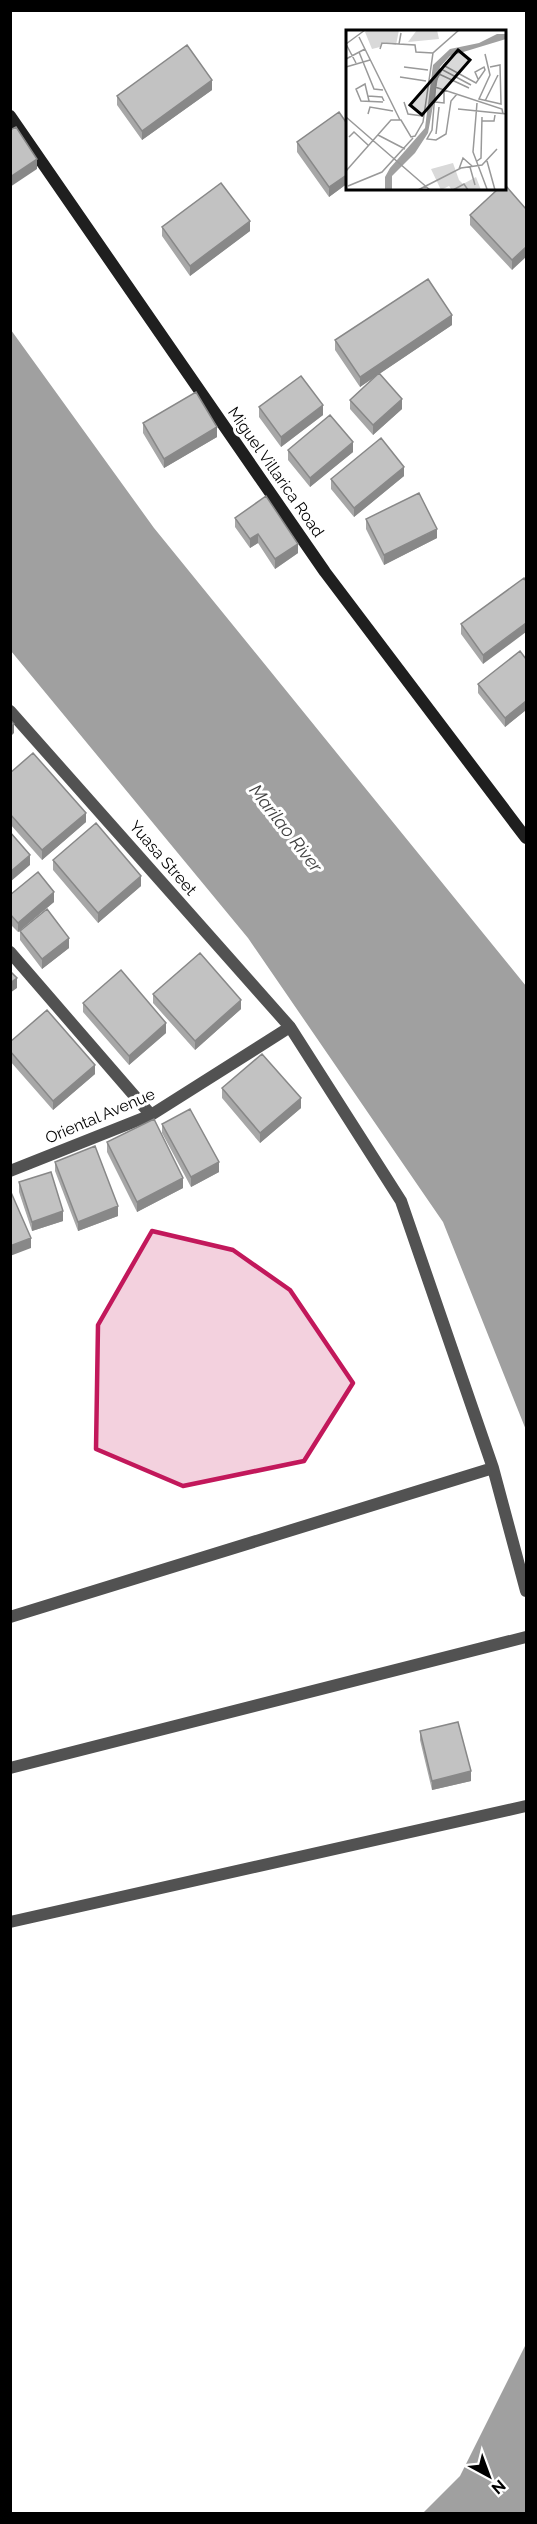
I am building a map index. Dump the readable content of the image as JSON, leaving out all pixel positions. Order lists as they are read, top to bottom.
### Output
{
  "streets": {
    "main road": ["Miguel Villarica Road"],
    "street": ["Yuasa Street", "Oriental Avenue"]
  },
  "crossings": [
    ["Yuasa Street", "Oriental Avenue"]
  ],
  "water": ["Marilao River"],
  "north": "bottom right"
}
